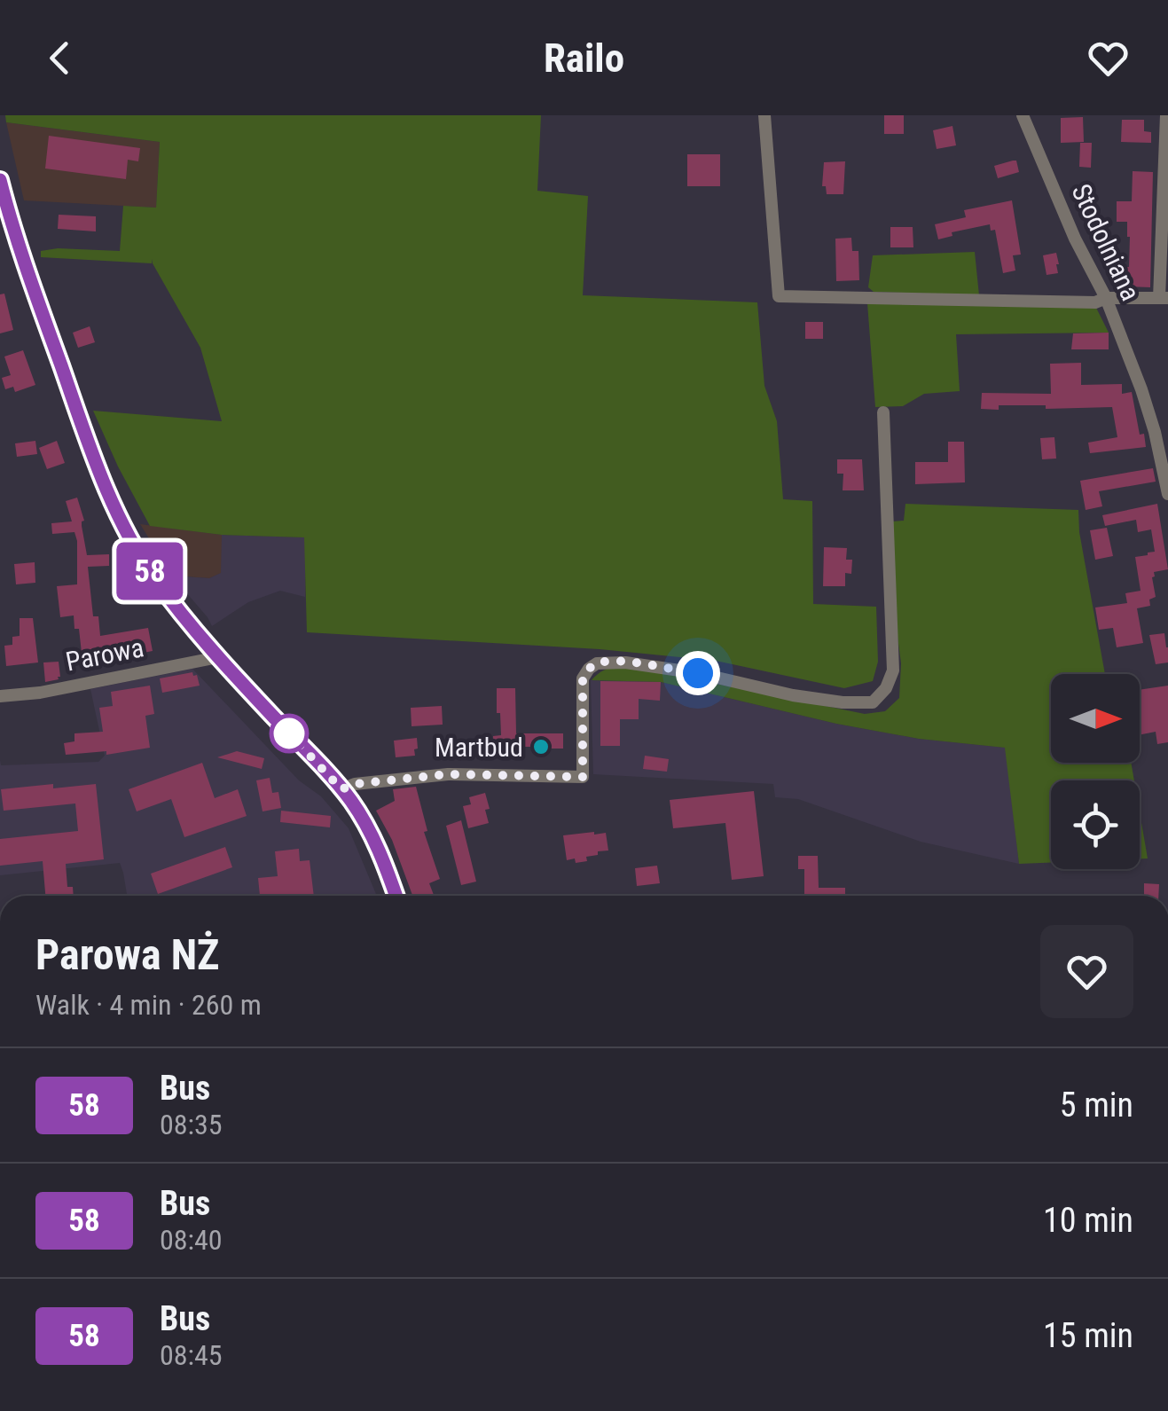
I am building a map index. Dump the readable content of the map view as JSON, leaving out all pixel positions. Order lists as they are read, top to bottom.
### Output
{
  "streets": {
    "street": ["Stodolniana", "Parowa"]
  },
  "places": ["Martbud"],
  "lines": ["bus line 58"],
  "north": "right",
  "page": {
    "header": "Railo",
    "on_map": "58",
    "heading": ["Parowa NŻ", "Walk · 4 min · 260 m"],
    "list": [
      {
        "mark": "58",
        "name": "Bus",
        "note": "08:35",
        "value": "5 min"
      },
      {
        "mark": "58",
        "name": "Bus",
        "note": "08:40",
        "value": "10 min"
      },
      {
        "mark": "58",
        "name": "Bus",
        "note": "08:45",
        "value": "15 min"
      }
    ]
  }
}
